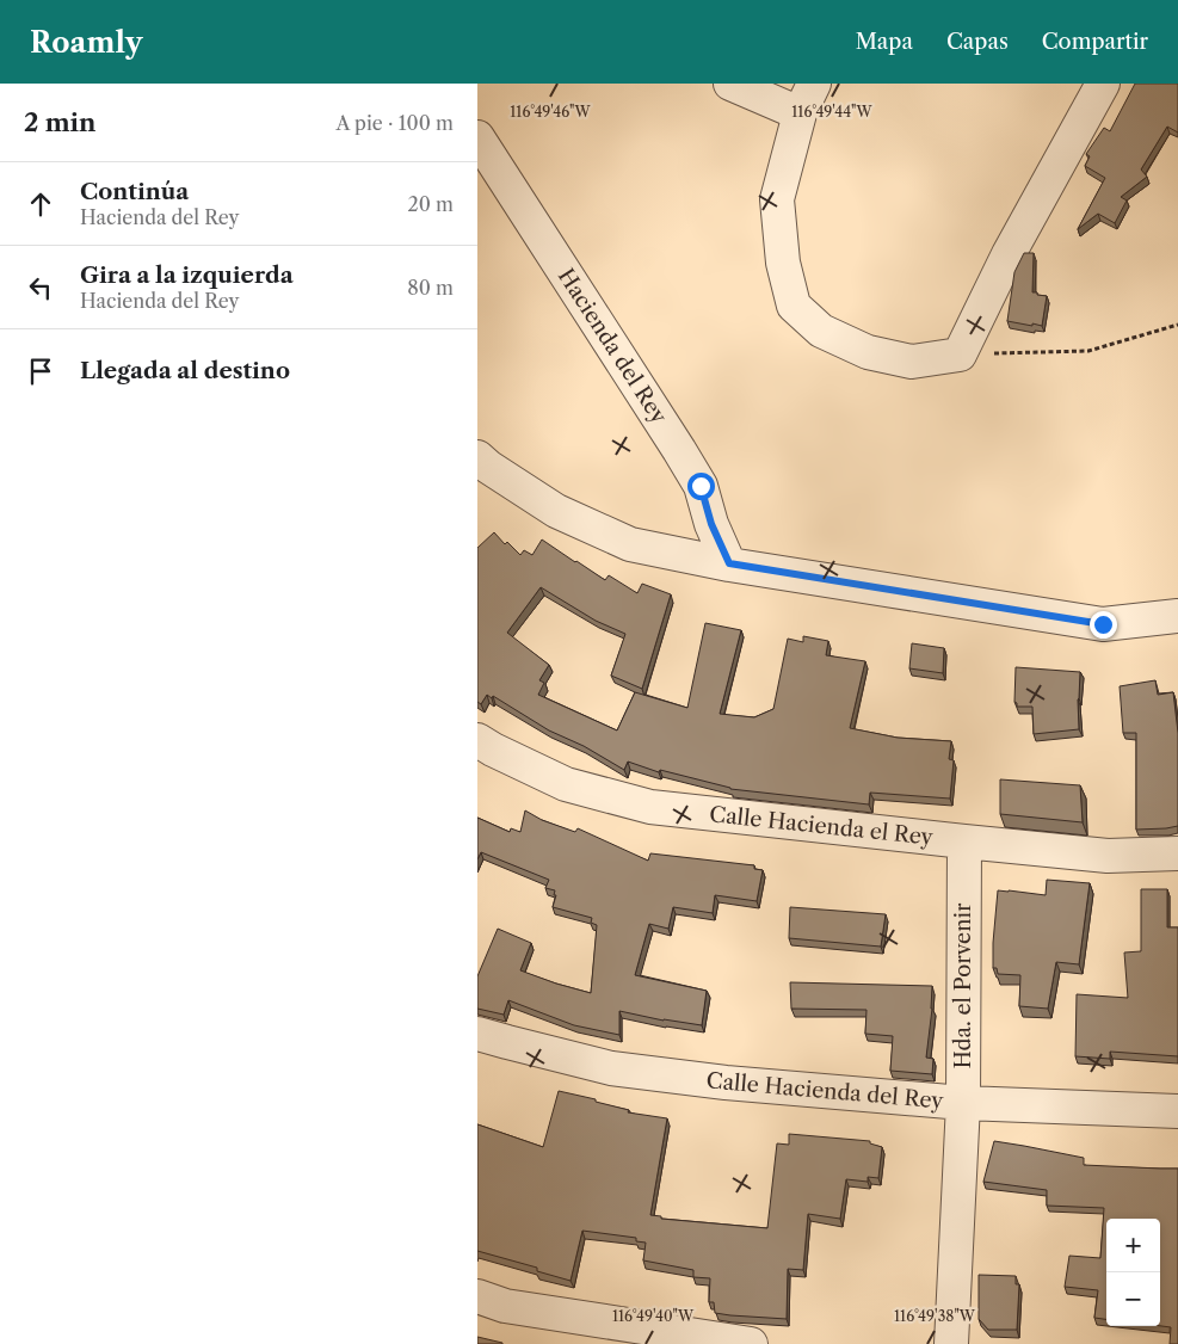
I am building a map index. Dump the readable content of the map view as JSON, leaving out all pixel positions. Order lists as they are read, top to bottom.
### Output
{
  "streets": {
    "street": [
      "Hacienda del Rey",
      "Calle Hacienda el Rey",
      "Hda. el Porvenir",
      "Calle Hacienda del Rey"
    ]
  },
  "crossings": [
    ["Calle Hacienda el Rey", "Hda. el Porvenir"],
    ["Hda. el Porvenir", "Calle Hacienda del Rey"]
  ],
  "page": {
    "header": "Roamly",
    "nav": ["Mapa", "Capas", "Compartir"],
    "heading": ["2 min", "A pie · 100 m"],
    "list": [
      ["Continúa", "Hacienda del Rey", "20 m"],
      ["Gira a la izquierda", "Hacienda del Rey", "80 m"],
      "Llegada al destino"
    ],
    "map_buttons": ["+", "−"]
  },
  "coordinates": [
    "116°49'46\"W",
    "116°49'44\"W",
    "116°49'40\"W",
    "116°49'38\"W"
  ]
}
